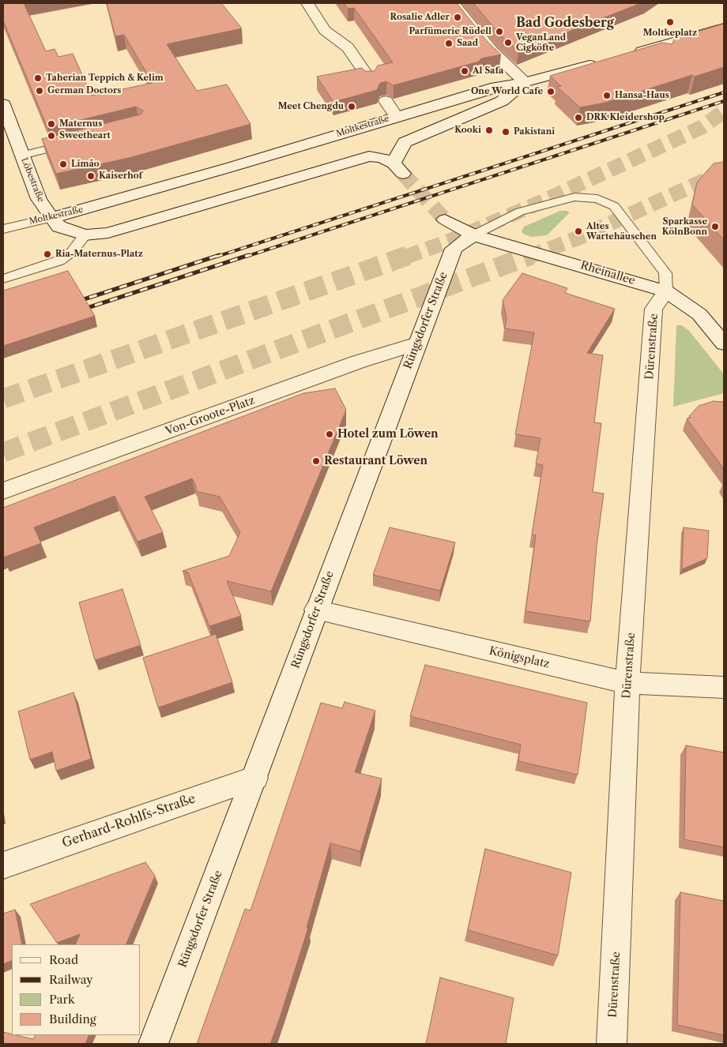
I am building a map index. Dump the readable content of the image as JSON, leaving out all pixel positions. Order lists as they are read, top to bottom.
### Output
{
  "streets": {
    "street": [
      "Moltkestraße",
      "Löbestraße",
      "Rheinallee",
      "Rüngsdorfer Straße",
      "Dürenstraße",
      "Von-Groote-Platz",
      "Königsplatz",
      "Gerhard-Rohlfs-Straße"
    ]
  },
  "crossings": [
    ["Moltkestraße", "Löbestraße"],
    ["Rheinallee", "Rüngsdorfer Straße"],
    ["Rheinallee", "Dürenstraße"],
    ["Rüngsdorfer Straße", "Von-Groote-Platz"],
    ["Rüngsdorfer Straße", "Königsplatz"],
    ["Rüngsdorfer Straße", "Gerhard-Rohlfs-Straße"],
    ["Dürenstraße", "Königsplatz"]
  ],
  "districts": ["Bad Godesberg"],
  "places": [
    "Rosalie Adler",
    "Moltkeplatz",
    "Parfümerie Rüdell",
    "VeganLand Cigköfte",
    "Saad",
    "Al Safa",
    "Taherian Teppich & Kelim",
    "German Doctors",
    "One World Cafe",
    "Hansa-Haus",
    "Meet Chengdu",
    "DRK Kleidershop",
    "Maternus",
    "Kooki",
    "Pakistani",
    "Sweetheart",
    "Limão",
    "Kaiserhof",
    "Sparkasse KölnBonn",
    "Altes Wartehäuschen",
    "Ria-Maternus-Platz",
    "Hotel zum Löwen",
    "Restaurant Löwen"
  ],
  "legend": [
    "Road",
    "Railway",
    "Park",
    "Building"
  ]
}
